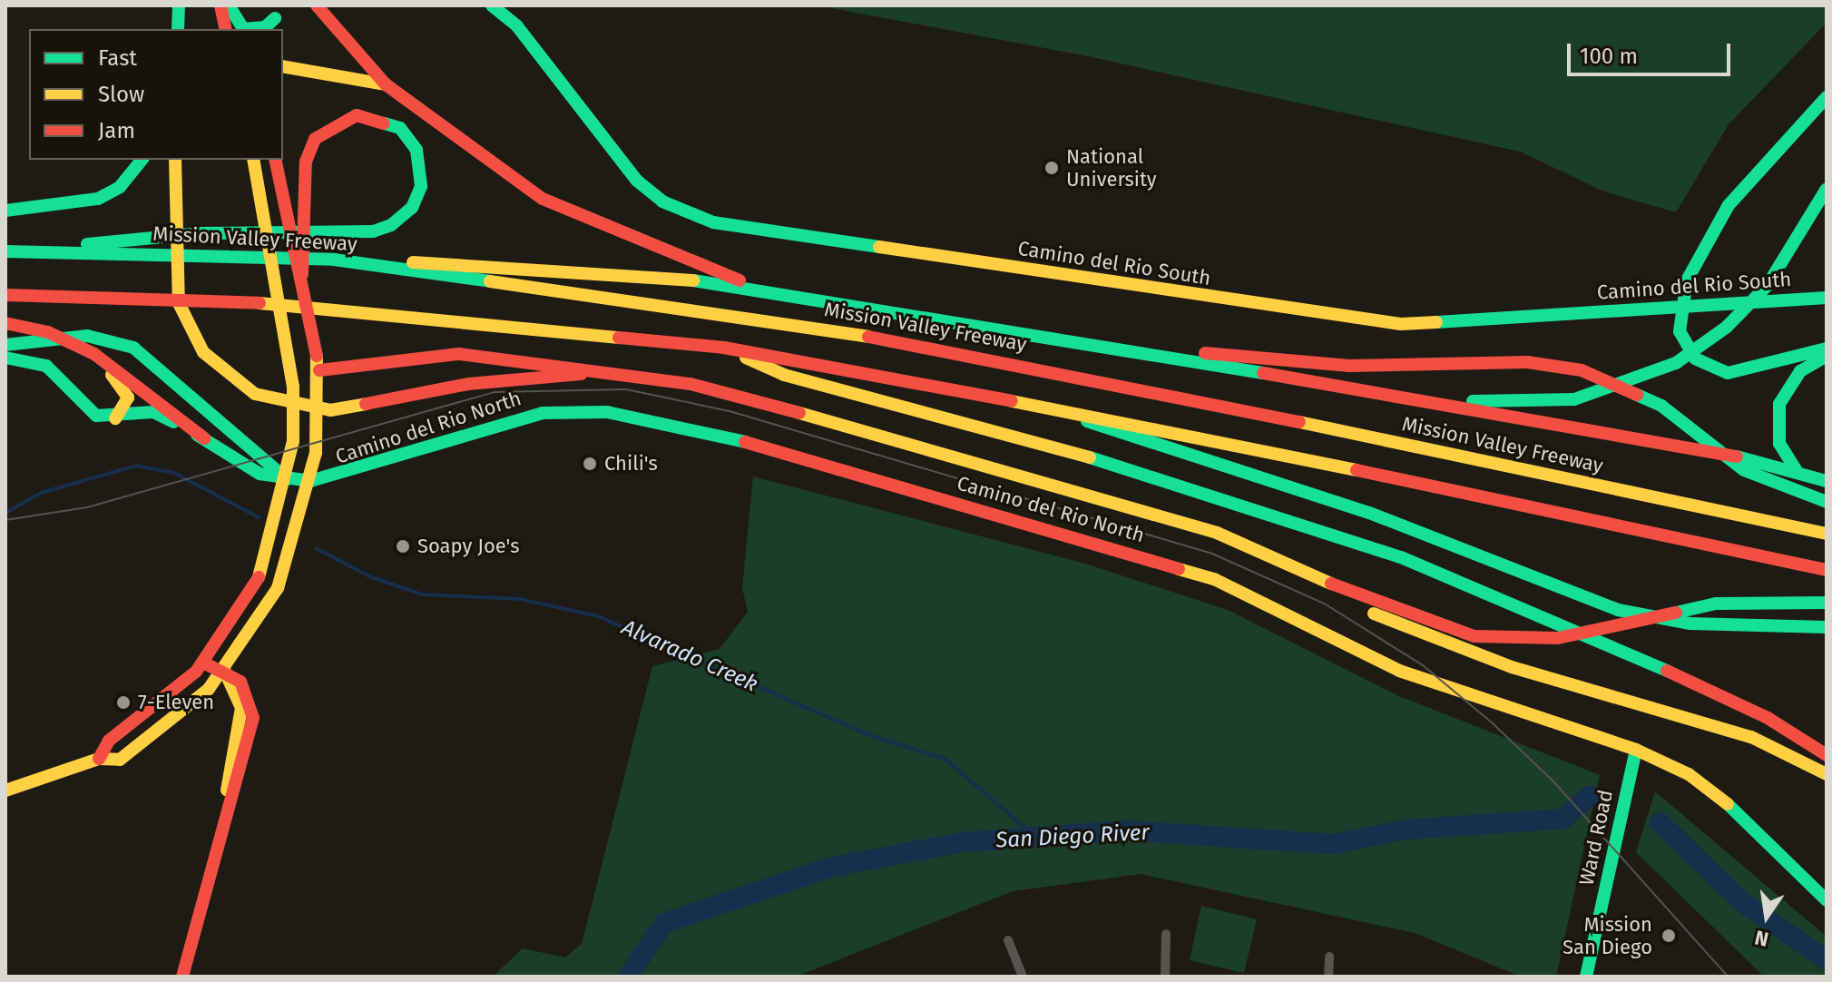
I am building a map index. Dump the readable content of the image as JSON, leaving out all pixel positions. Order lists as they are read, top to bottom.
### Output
{
  "streets": {
    "main road": [
      "Mission Valley Freeway",
      "Camino del Rio South",
      "Camino del Rio North",
      "Ward Road"
    ]
  },
  "crossings": [
    ["Camino del Rio North", "Ward Road"]
  ],
  "water": ["Alvarado Creek", "San Diego River"],
  "places": [
    "National University",
    "Chili's",
    "Soapy Joe's",
    "7-Eleven",
    "Mission San Diego"
  ],
  "legend": ["Fast", "Slow", "Jam"],
  "scale_bar": "100 m",
  "north": "bottom"
}
